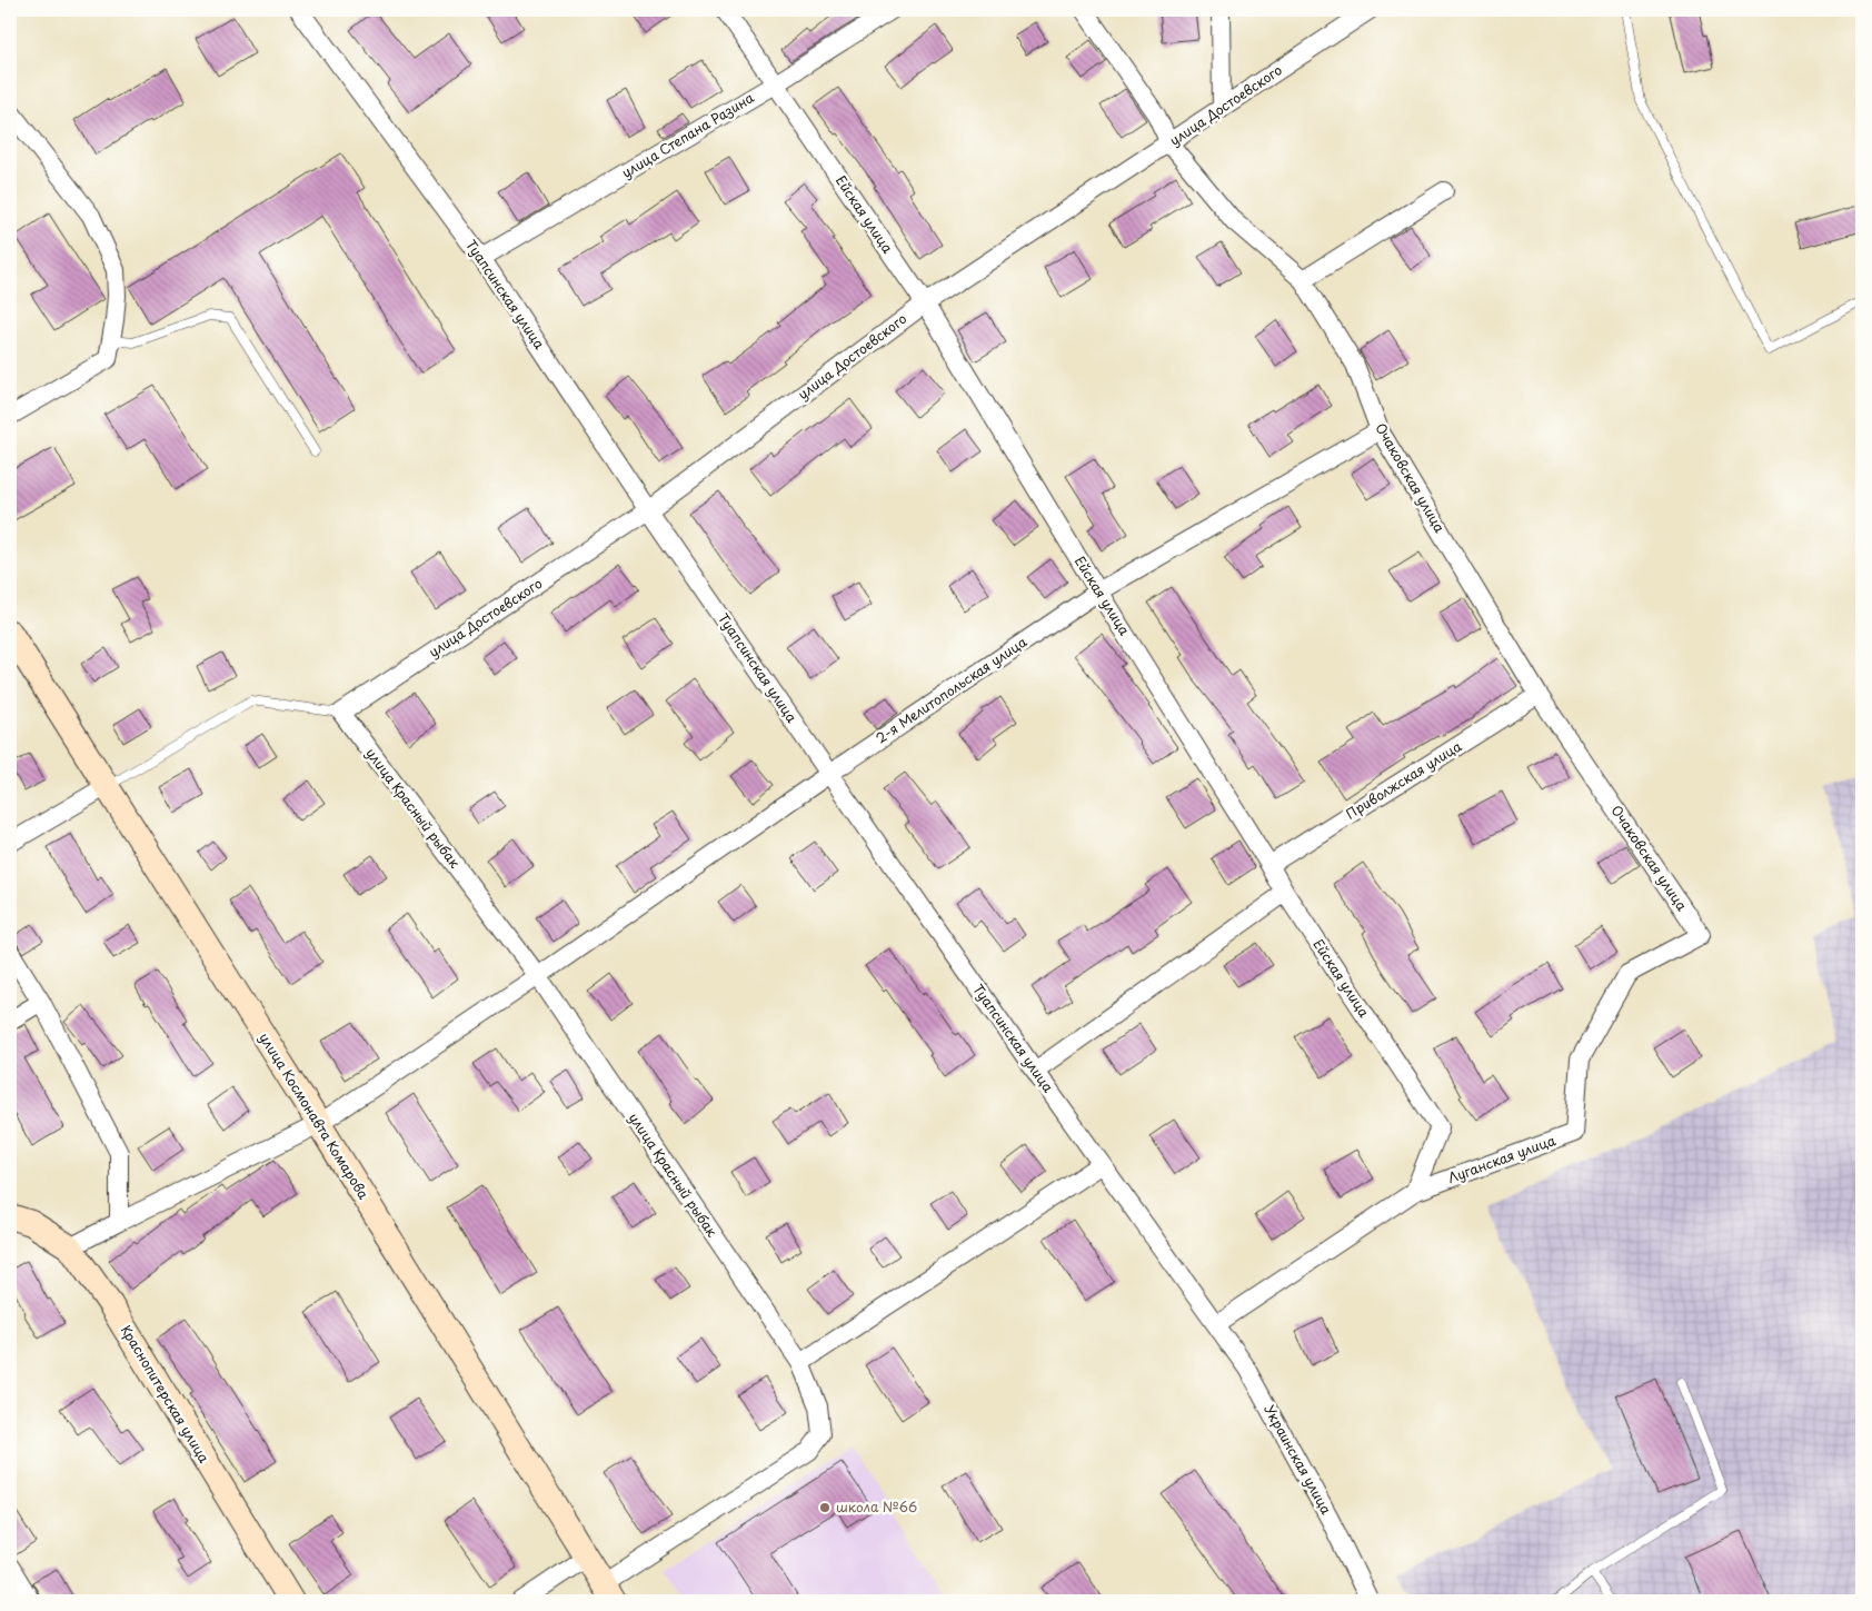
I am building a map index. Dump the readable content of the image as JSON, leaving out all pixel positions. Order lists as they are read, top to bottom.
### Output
{
  "streets": {
    "main road": ["улица Космонавта Комарова", "Краснопитерская улица"],
    "street": [
      "улица Достоевского",
      "улица Степана Разина",
      "Ейская улица",
      "Туапсинская улица",
      "Очаковская улица",
      "2-я Мелитопольская улица",
      "Приволжская улица",
      "улица Красный рыбак",
      "Луганская улица",
      "Украинская улица"
    ]
  },
  "crossings": [
    ["улица Достоевского", "Ейская улица"],
    ["улица Достоевского", "Туапсинская улица"],
    ["улица Достоевского", "Очаковская улица"],
    ["улица Достоевского", "улица Красный рыбак"],
    ["улица Степана Разина", "Ейская улица"],
    ["улица Степана Разина", "Туапсинская улица"],
    ["Ейская улица", "2-я Мелитопольская улица"],
    ["Ейская улица", "Приволжская улица"],
    ["Ейская улица", "Луганская улица"],
    ["Туапсинская улица", "2-я Мелитопольская улица"],
    ["Туапсинская улица", "Луганская улица"],
    ["Туапсинская улица", "Украинская улица"],
    ["Очаковская улица", "2-я Мелитопольская улица"],
    ["Очаковская улица", "Приволжская улица"],
    ["Очаковская улица", "Луганская улица"],
    ["2-я Мелитопольская улица", "улица Красный рыбак"],
    ["2-я Мелитопольская улица", "улица Космонавта Комарова"],
    ["2-я Мелитопольская улица", "Краснопитерская улица"],
    ["улица Красный рыбак", "улица Космонавта Комарова"],
    ["Луганская улица", "Украинская улица"]
  ],
  "places": ["школа №66"]
}
